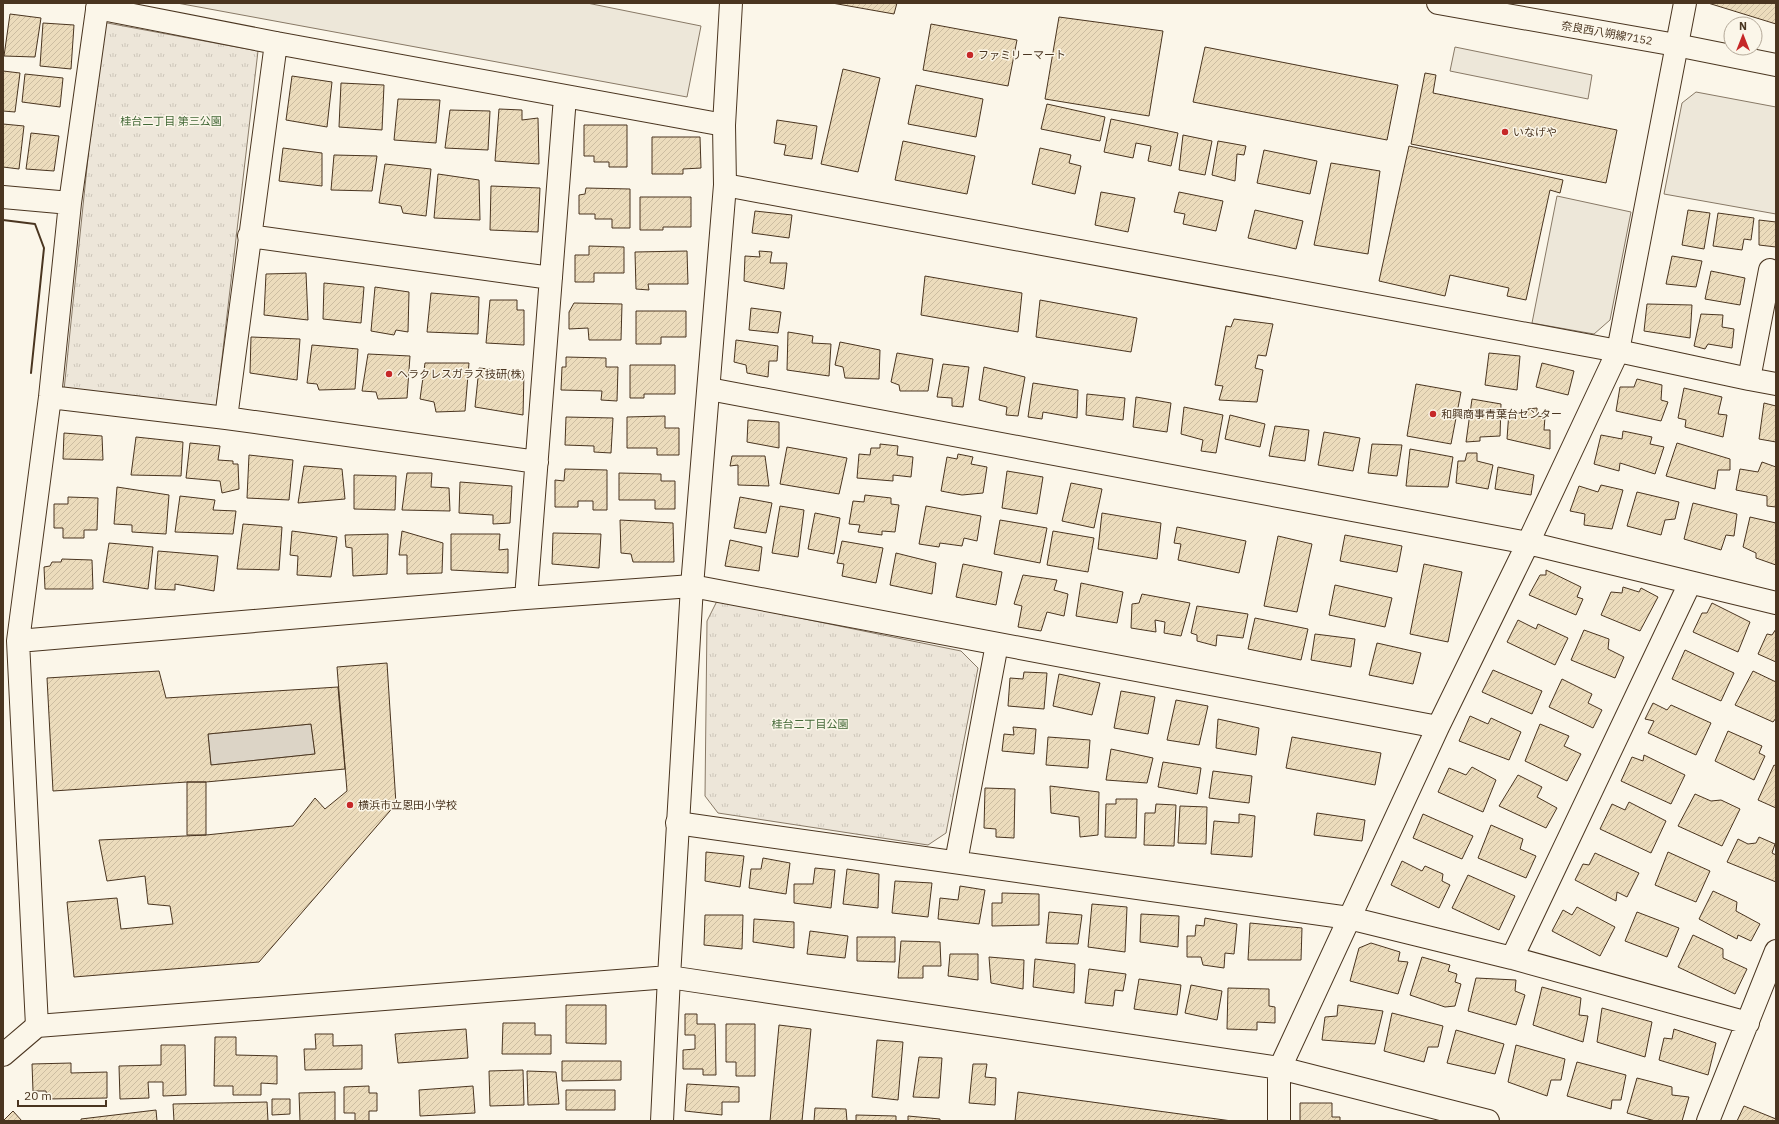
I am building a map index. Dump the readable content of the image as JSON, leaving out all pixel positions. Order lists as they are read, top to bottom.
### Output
{
  "streets": {
    "street": ["奈良西八朔線7152"]
  },
  "parks": ["桂台二丁目 第三公園", "桂台二丁目公園"],
  "places": [
    "ファミリーマート",
    "いなげや",
    "ヘラクレスガラス技研(株)",
    "和興商事青葉台センター",
    "横浜市立恩田小学校"
  ],
  "scale_bar": "20 m",
  "north": "top"
}
